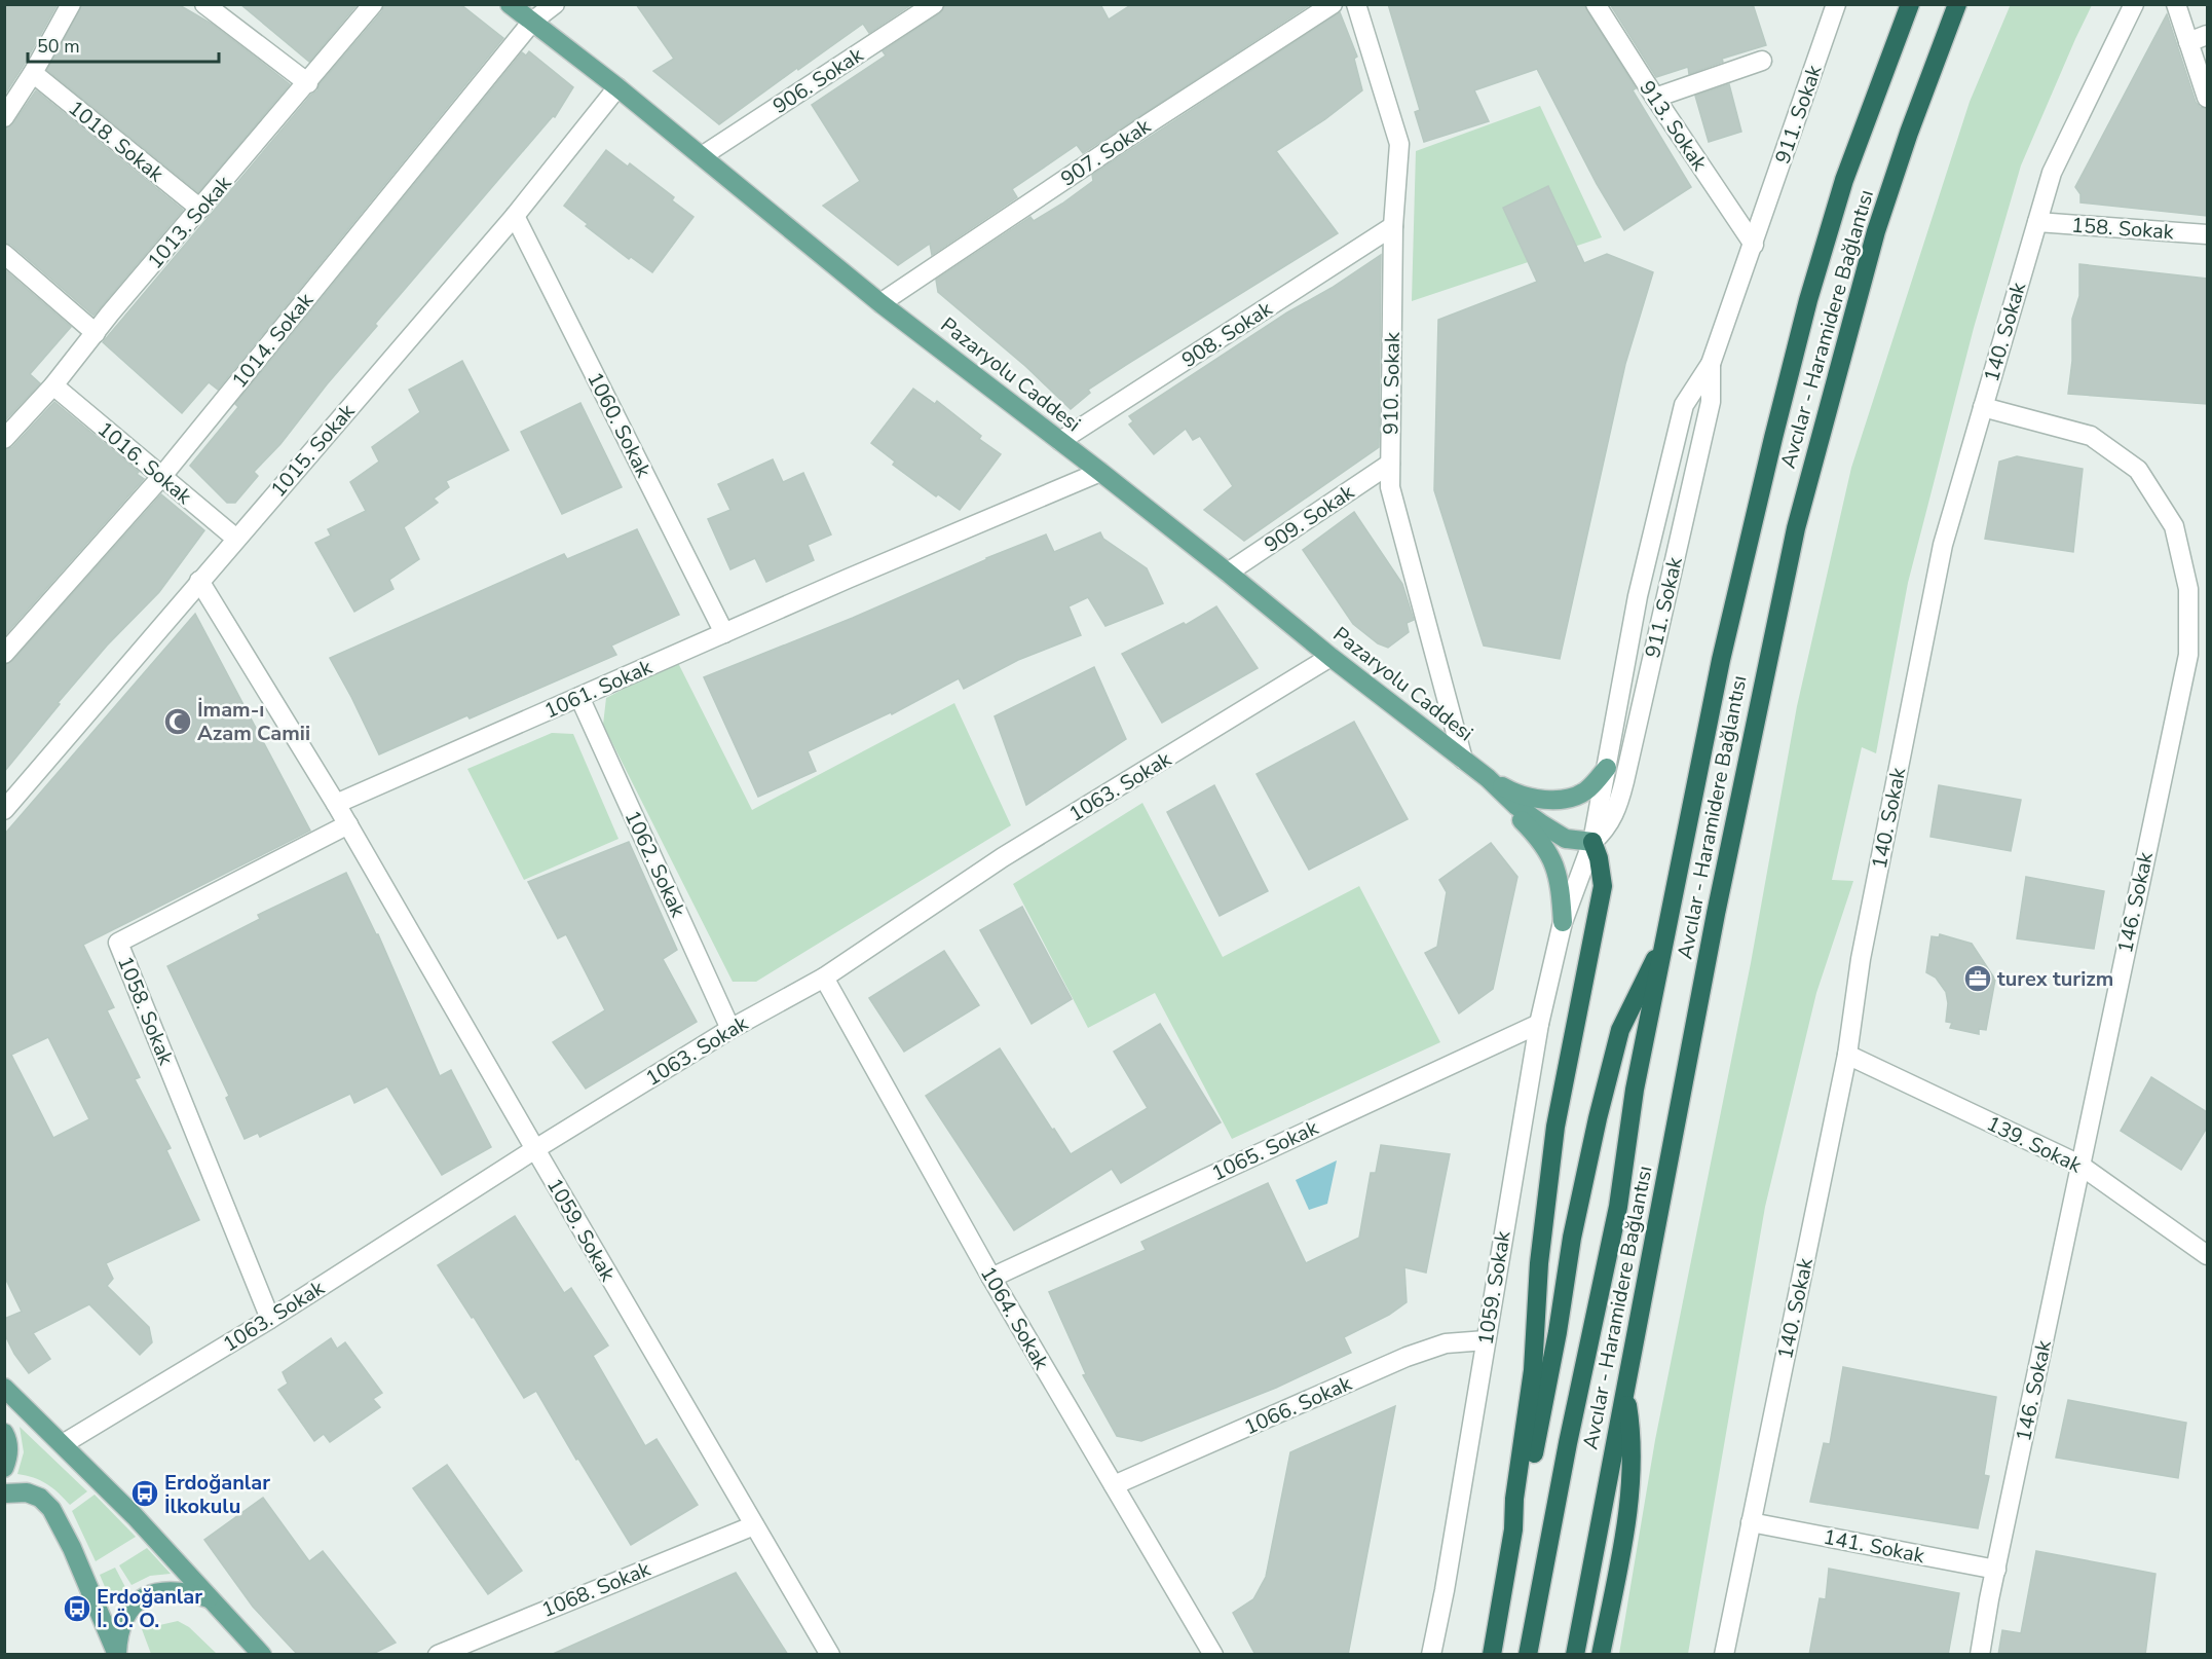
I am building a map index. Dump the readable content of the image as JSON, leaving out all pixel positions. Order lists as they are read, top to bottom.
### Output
{
  "streets": {
    "highway": ["Avcılar - Haramidere Bağlantısı"],
    "main road": ["Pazaryolu Caddesi"],
    "street": [
      "906. Sokak",
      "911. Sokak",
      "913. Sokak",
      "1018. Sokak",
      "907. Sokak",
      "1013. Sokak",
      "158. Sokak",
      "140. Sokak",
      "908. Sokak",
      "1014. Sokak",
      "910. Sokak",
      "1060. Sokak",
      "1015. Sokak",
      "1016. Sokak",
      "909. Sokak",
      "1061. Sokak",
      "1063. Sokak",
      "1062. Sokak",
      "146. Sokak",
      "1058. Sokak",
      "139. Sokak",
      "1065. Sokak",
      "1059. Sokak",
      "1064. Sokak",
      "1066. Sokak",
      "141. Sokak",
      "1068. Sokak"
    ]
  },
  "crossings": [
    ["906. Sokak", "Pazaryolu Caddesi"],
    ["911. Sokak", "913. Sokak"],
    ["911. Sokak", "1059. Sokak"],
    ["1018. Sokak", "1013. Sokak"],
    ["907. Sokak", "Pazaryolu Caddesi"],
    ["1013. Sokak", "1016. Sokak"],
    ["158. Sokak", "140. Sokak"],
    ["140. Sokak", "146. Sokak"],
    ["140. Sokak", "139. Sokak"],
    ["140. Sokak", "141. Sokak"],
    ["908. Sokak", "Pazaryolu Caddesi"],
    ["908. Sokak", "910. Sokak"],
    ["1014. Sokak", "Pazaryolu Caddesi"],
    ["1014. Sokak", "1016. Sokak"],
    ["Pazaryolu Caddesi", "910. Sokak"],
    ["Pazaryolu Caddesi", "1015. Sokak"],
    ["Pazaryolu Caddesi", "909. Sokak"],
    ["Pazaryolu Caddesi", "1061. Sokak"],
    ["Pazaryolu Caddesi", "1063. Sokak"],
    ["910. Sokak", "909. Sokak"],
    ["1060. Sokak", "1015. Sokak"],
    ["1060. Sokak", "1061. Sokak"],
    ["1015. Sokak", "1016. Sokak"],
    ["1061. Sokak", "1062. Sokak"],
    ["1061. Sokak", "1059. Sokak"],
    ["1063. Sokak", "1062. Sokak"],
    ["1063. Sokak", "1058. Sokak"],
    ["1063. Sokak", "1059. Sokak"],
    ["1063. Sokak", "1064. Sokak"],
    ["146. Sokak", "139. Sokak"],
    ["146. Sokak", "141. Sokak"],
    ["1058. Sokak", "1059. Sokak"],
    ["1065. Sokak", "1059. Sokak"],
    ["1065. Sokak", "1064. Sokak"],
    ["1059. Sokak", "1066. Sokak"],
    ["1059. Sokak", "1068. Sokak"],
    ["1064. Sokak", "1066. Sokak"]
  ],
  "places": {
    "mosque": ["İmam-ı Azam Camii"],
    "office": ["turex turizm"],
    "bus stop": ["Erdoğanlar İlkokulu", "Erdoğanlar İ. Ö. O."]
  },
  "scale_bar": "50 m"
}
